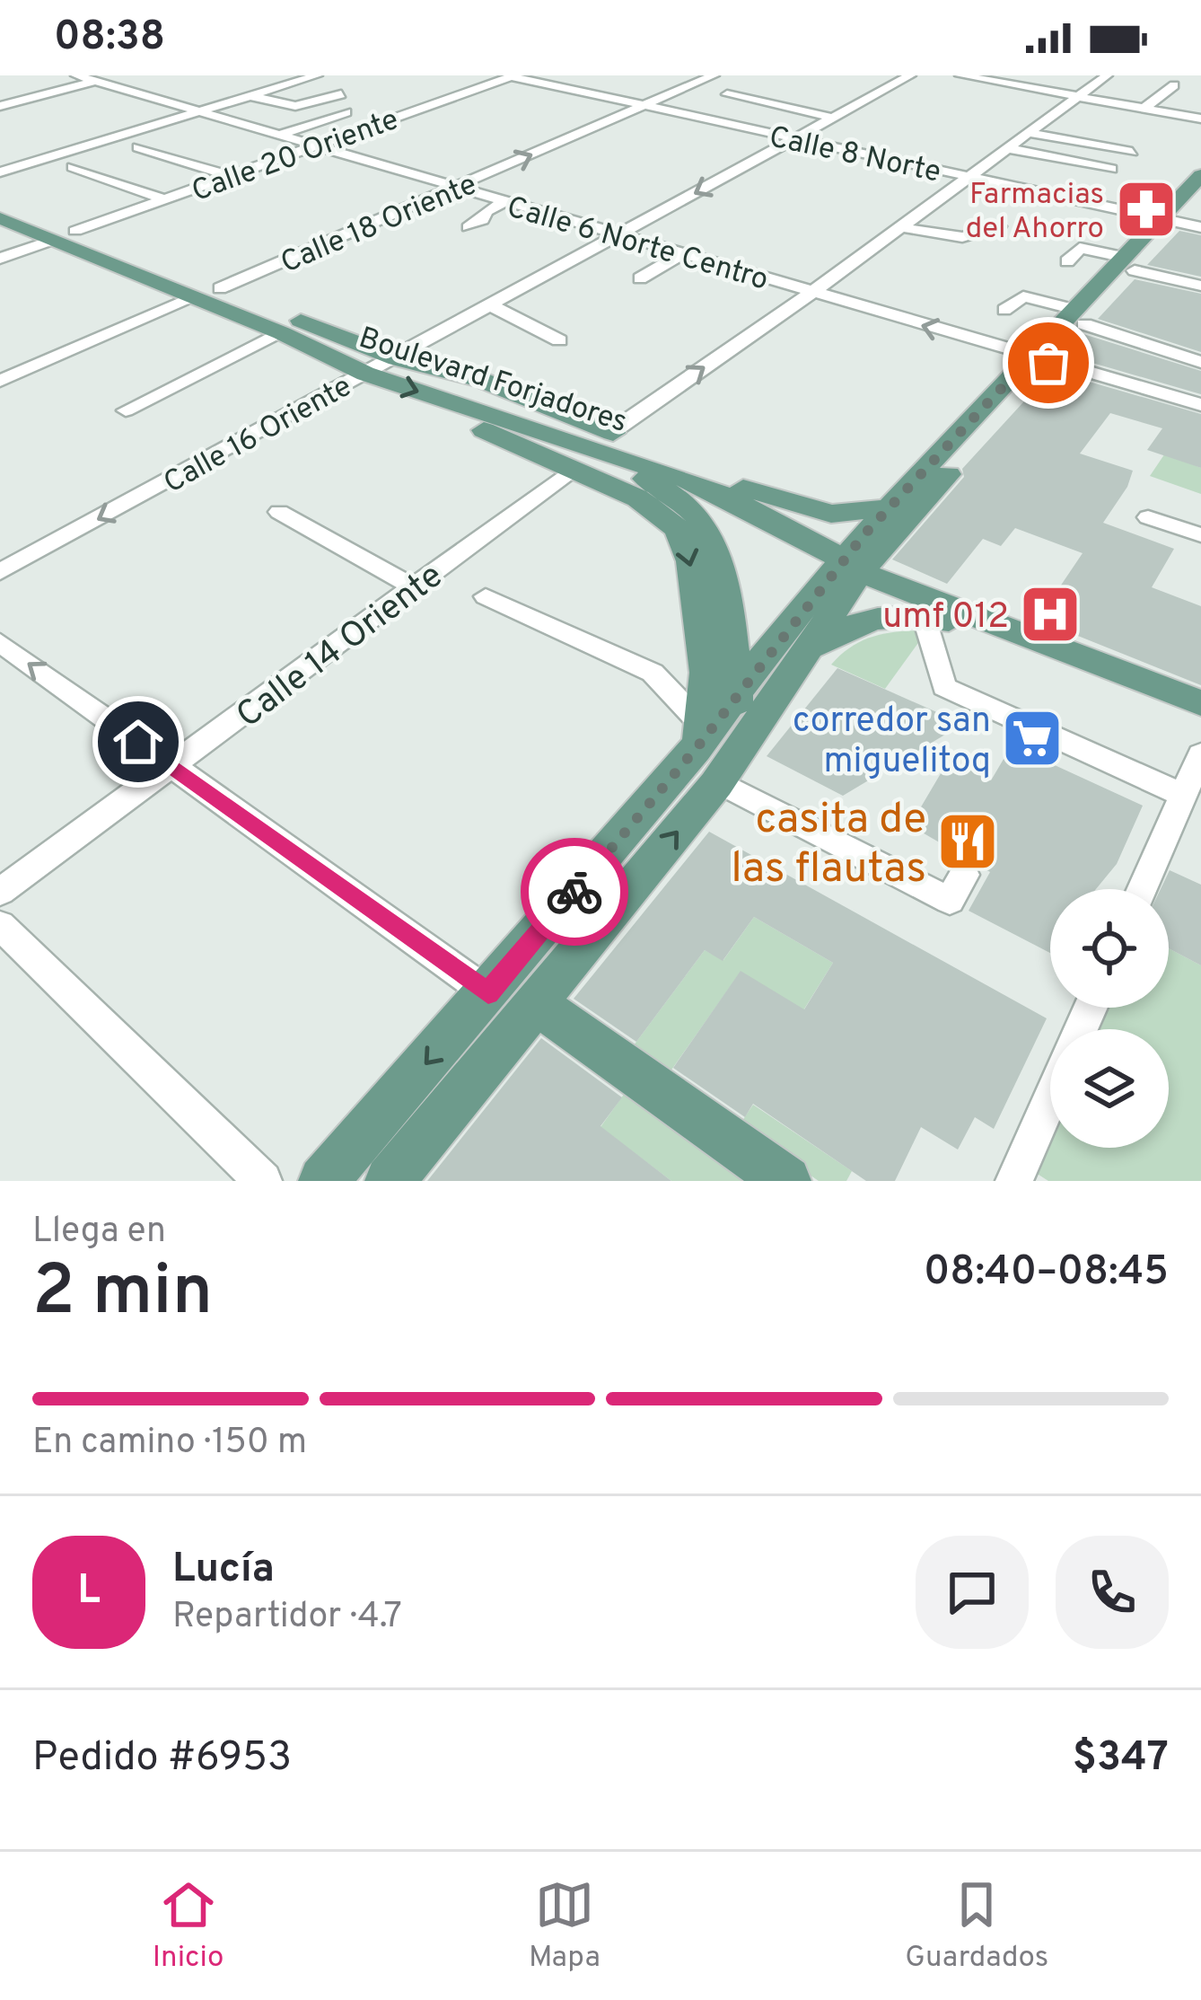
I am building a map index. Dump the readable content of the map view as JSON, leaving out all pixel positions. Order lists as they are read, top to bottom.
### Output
{
  "streets": {
    "main road": ["Boulevard Forjadores"],
    "street": [
      "Calle 8 Norte",
      "Calle 20 Oriente",
      "Calle 18 Oriente",
      "Calle 6 Norte Centro",
      "Calle 16 Oriente",
      "Calle 14 Oriente"
    ]
  },
  "crossings": [
    ["Calle 8 Norte", "Calle 20 Oriente"],
    ["Calle 8 Norte", "Calle 18 Oriente"],
    ["Calle 8 Norte", "Calle 16 Oriente"],
    ["Calle 20 Oriente", "Calle 6 Norte Centro"],
    ["Calle 20 Oriente", "Boulevard Forjadores"],
    ["Calle 18 Oriente", "Calle 6 Norte Centro"],
    ["Calle 18 Oriente", "Boulevard Forjadores"],
    ["Calle 6 Norte Centro", "Calle 16 Oriente"],
    ["Boulevard Forjadores", "Calle 16 Oriente"],
    ["Boulevard Forjadores", "Calle 14 Oriente"]
  ],
  "places": {
    "pharmacy": ["Farmacias del Ahorro"],
    "hospital": ["umf 012"],
    "supermarket": ["corredor san miguelitoq"],
    "restaurant": ["casita de las flautas"]
  },
  "page": {
    "status": "08:38",
    "heading": ["2 min", "Llega en", "08:40–08:45"],
    "panel": [
      "Lucía",
      "Repartidor · 4.7",
      "Pedido #6953",
      "$347"
    ],
    "bar": "En camino · 150 m",
    "round": "L",
    "tabs": ["Inicio", "Mapa", "Guardados"]
  }
}
